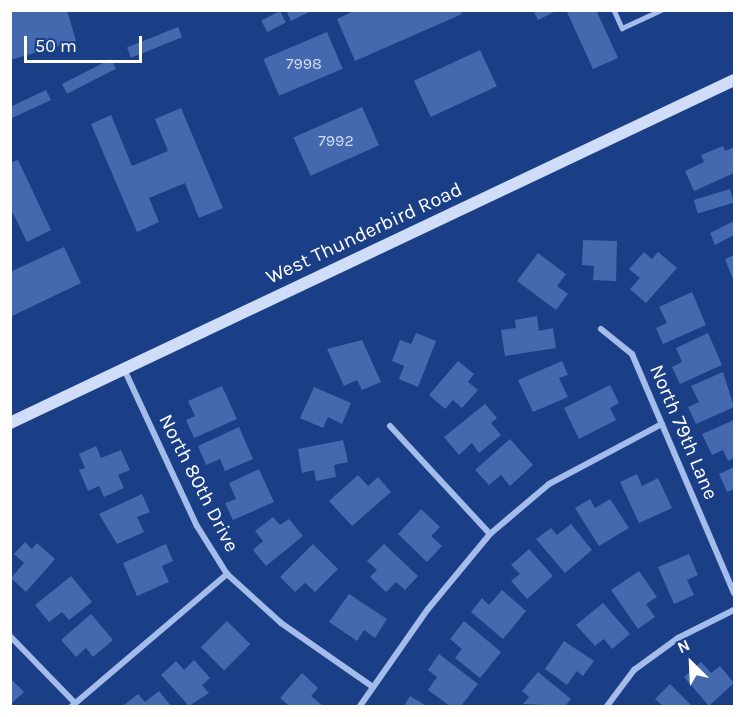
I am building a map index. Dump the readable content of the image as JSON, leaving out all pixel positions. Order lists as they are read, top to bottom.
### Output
{
  "streets": {
    "main road": ["West Thunderbird Road"],
    "street": ["North 79th Lane", "North 80th Drive"]
  },
  "crossings": [
    ["West Thunderbird Road", "North 80th Drive"]
  ],
  "house_numbers": ["7998", "7992"],
  "scale_bar": "50 m",
  "north": "top left"
}
